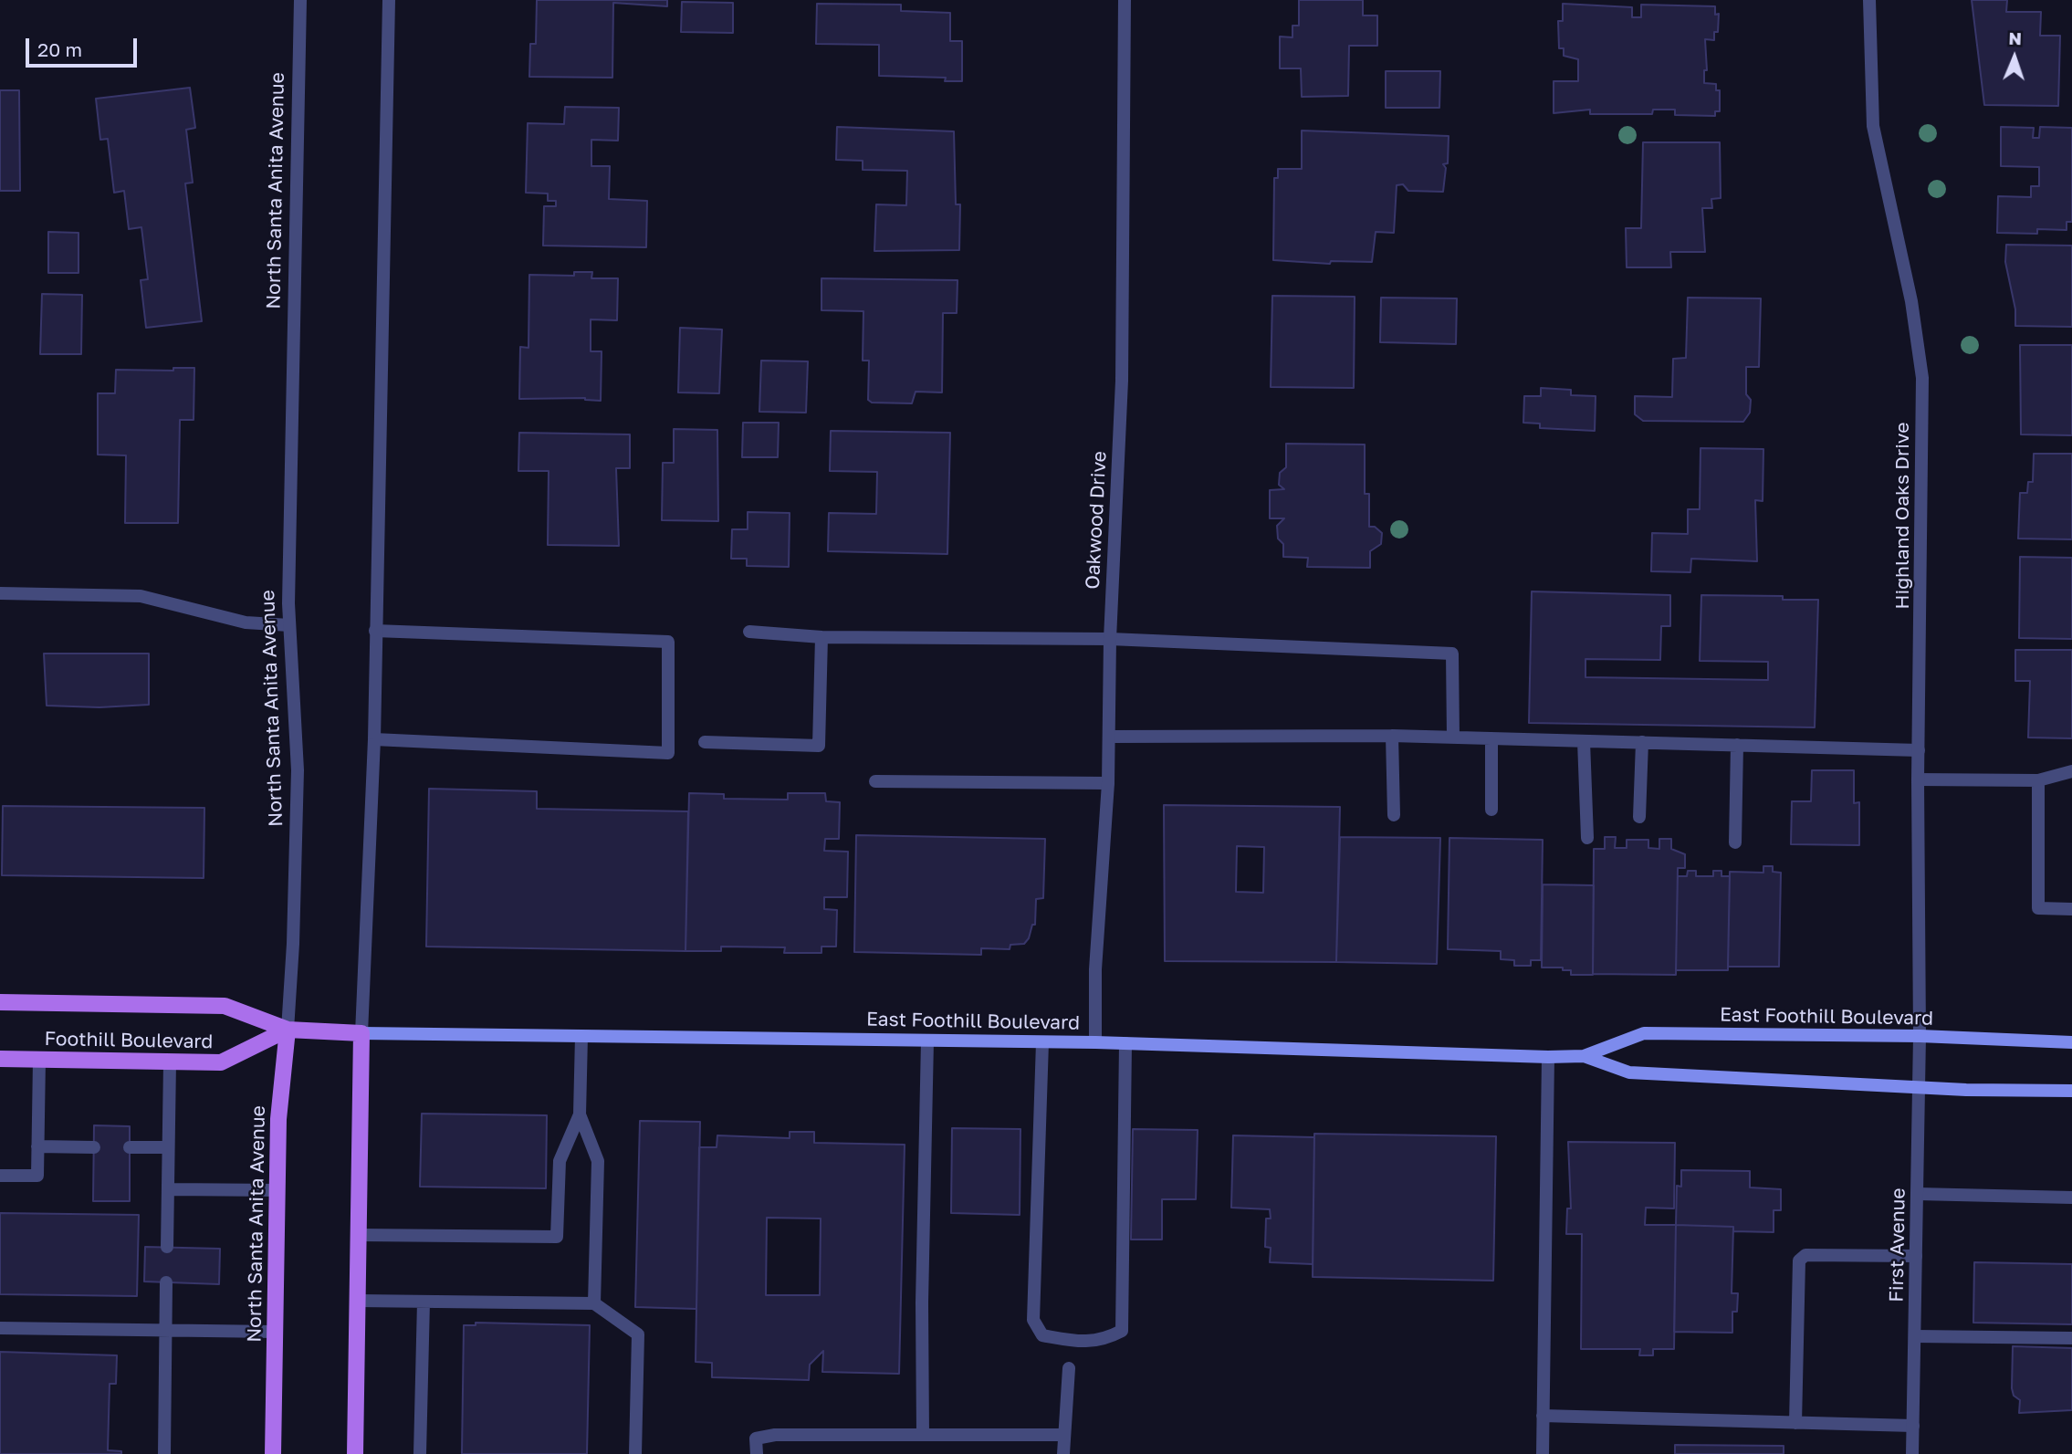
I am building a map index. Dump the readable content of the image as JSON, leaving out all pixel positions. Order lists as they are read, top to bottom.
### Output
{
  "streets": {
    "main road": ["North Santa Anita Avenue", "East Foothill Boulevard", "Foothill Boulevard"],
    "street": ["Highland Oaks Drive", "Oakwood Drive", "First Avenue"]
  },
  "crossings": [
    ["North Santa Anita Avenue", "Foothill Boulevard"],
    ["Highland Oaks Drive", "East Foothill Boulevard"],
    ["Highland Oaks Drive", "First Avenue"],
    ["Oakwood Drive", "East Foothill Boulevard"],
    ["East Foothill Boulevard", "Foothill Boulevard"],
    ["East Foothill Boulevard", "First Avenue"]
  ],
  "scale_bar": "20 m",
  "north": "top"
}
